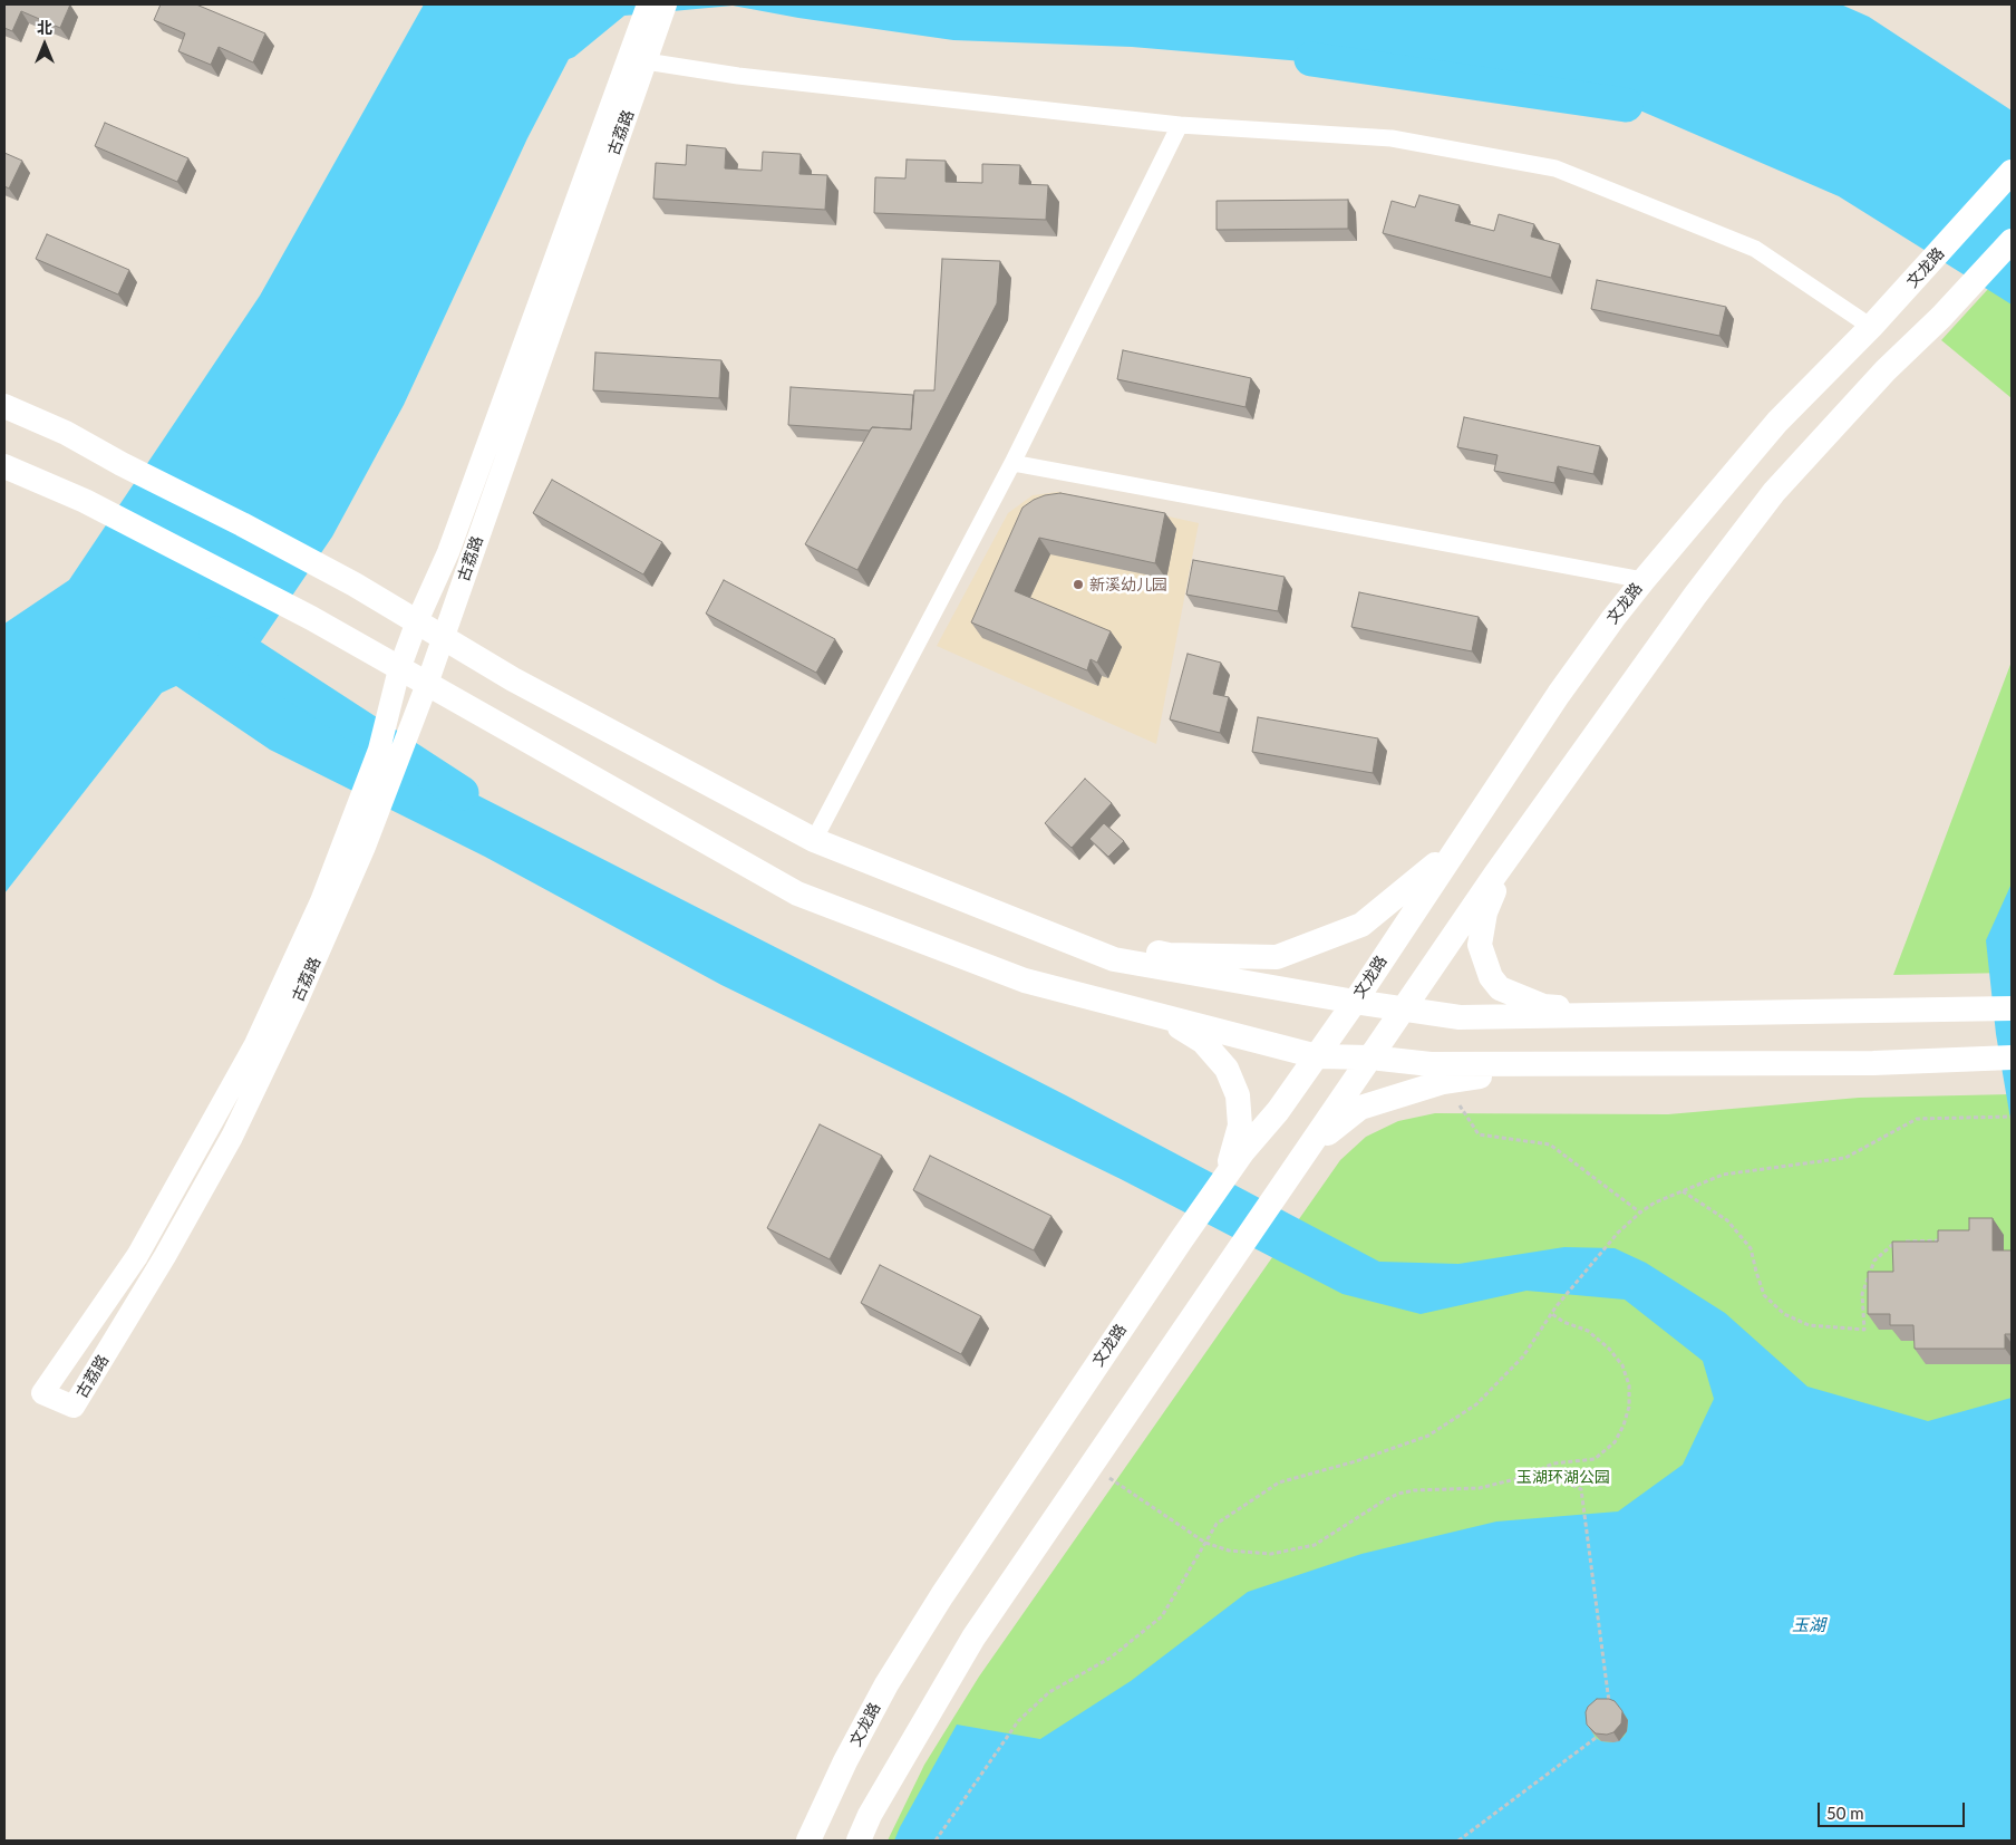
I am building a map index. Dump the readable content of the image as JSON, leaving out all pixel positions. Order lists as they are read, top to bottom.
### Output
{
  "streets": {
    "main road": ["文龙路"],
    "street": ["古荔路"]
  },
  "water": ["玉湖"],
  "parks": ["玉湖环湖公园"],
  "places": ["新溪幼儿园"],
  "scale_bar": "50 m",
  "north": "top"
}
